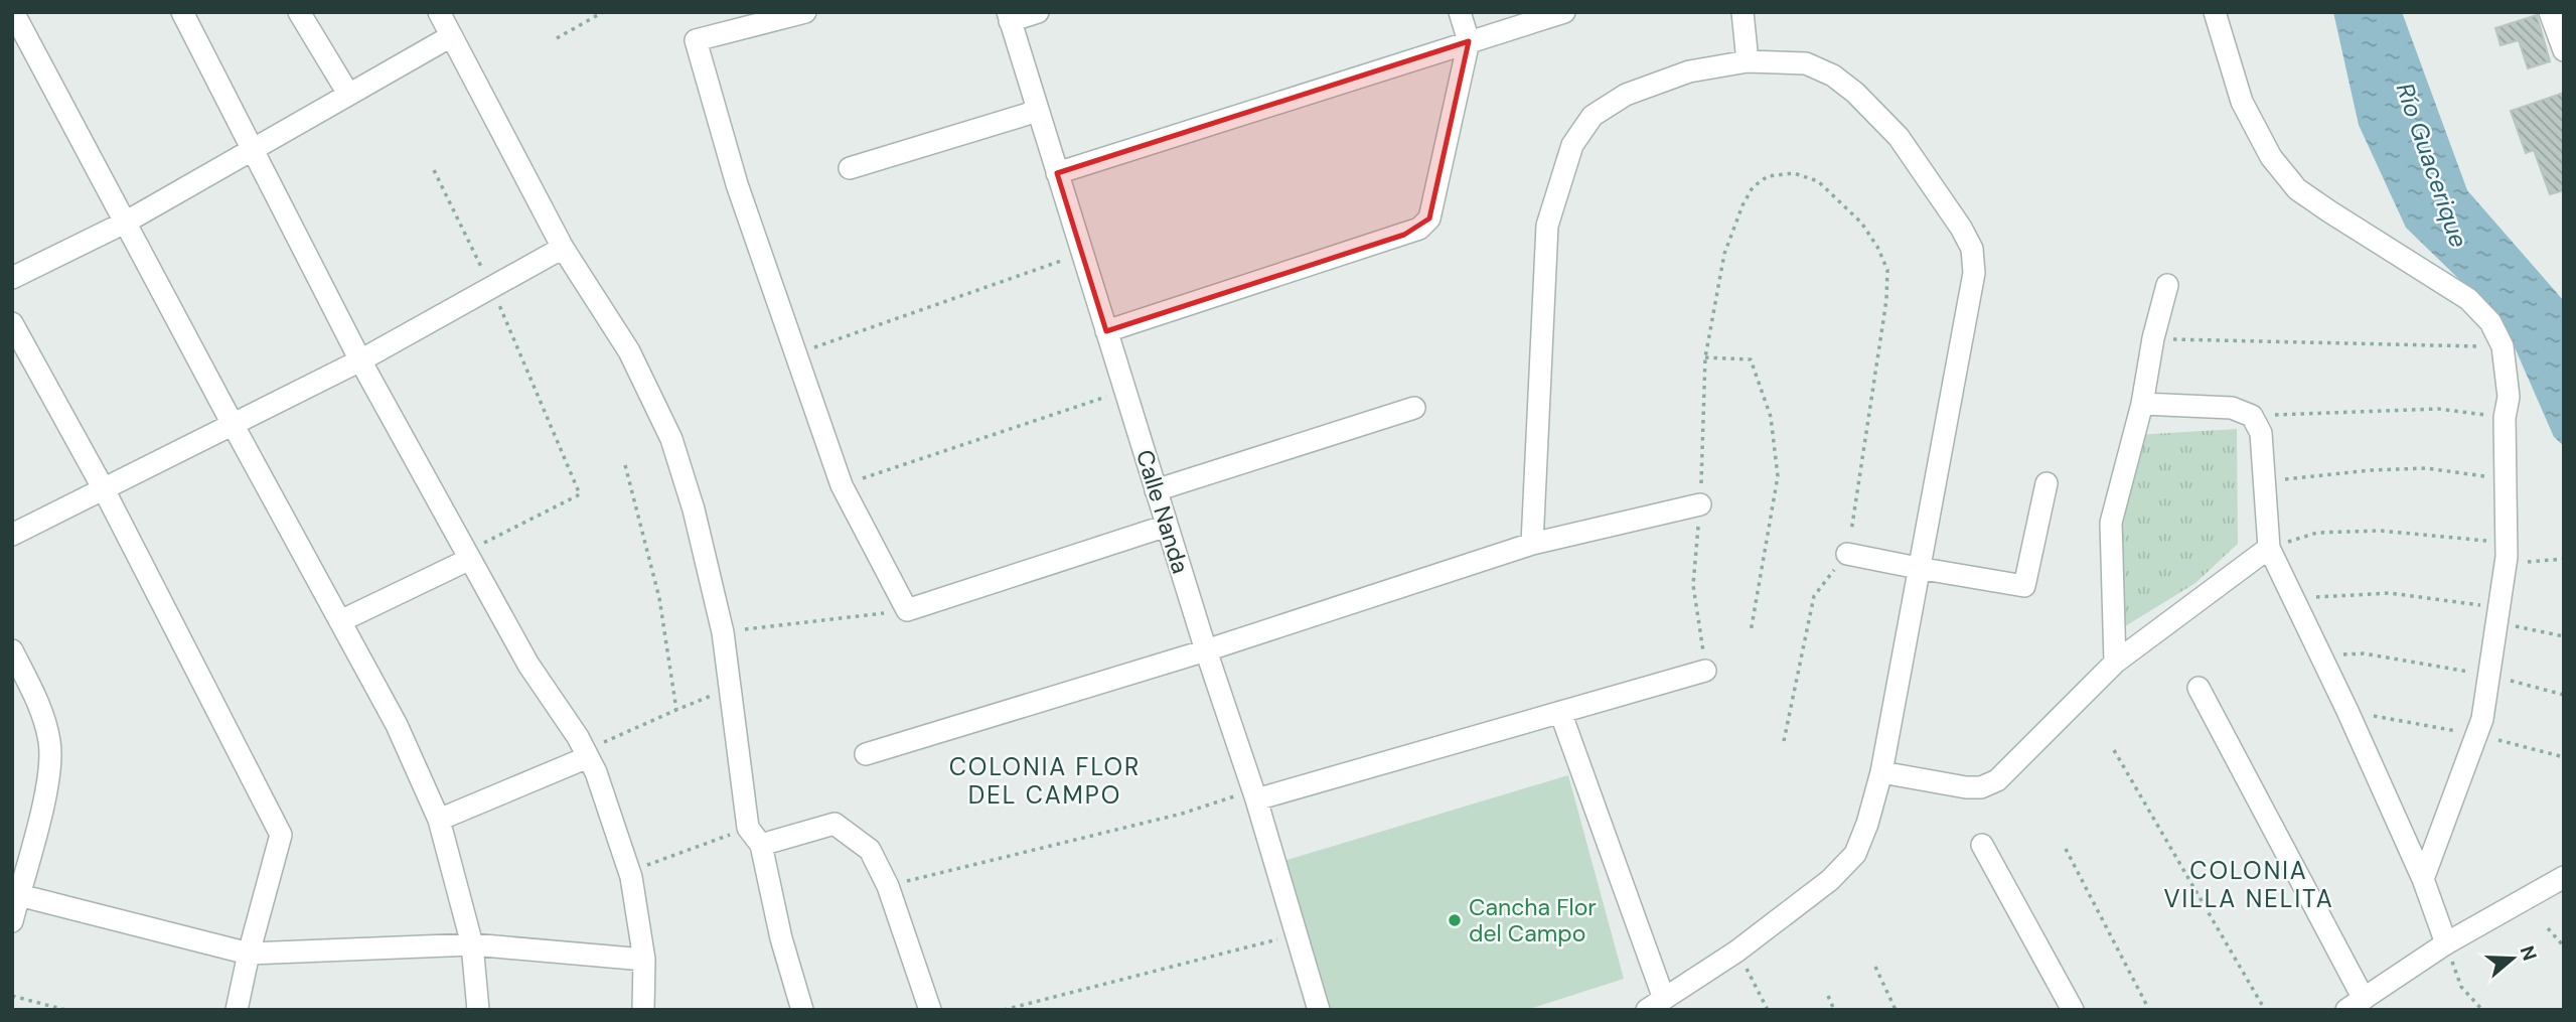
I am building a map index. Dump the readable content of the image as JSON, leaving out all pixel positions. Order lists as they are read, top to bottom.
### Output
{
  "streets": {
    "street": ["Calle Nanda"]
  },
  "districts": ["COLONIA FLOR DEL CAMPO", "COLONIA VILLA NELITA"],
  "water": ["Río Guacerique"],
  "places": ["Cancha Flor del Campo"],
  "north": "right"
}
